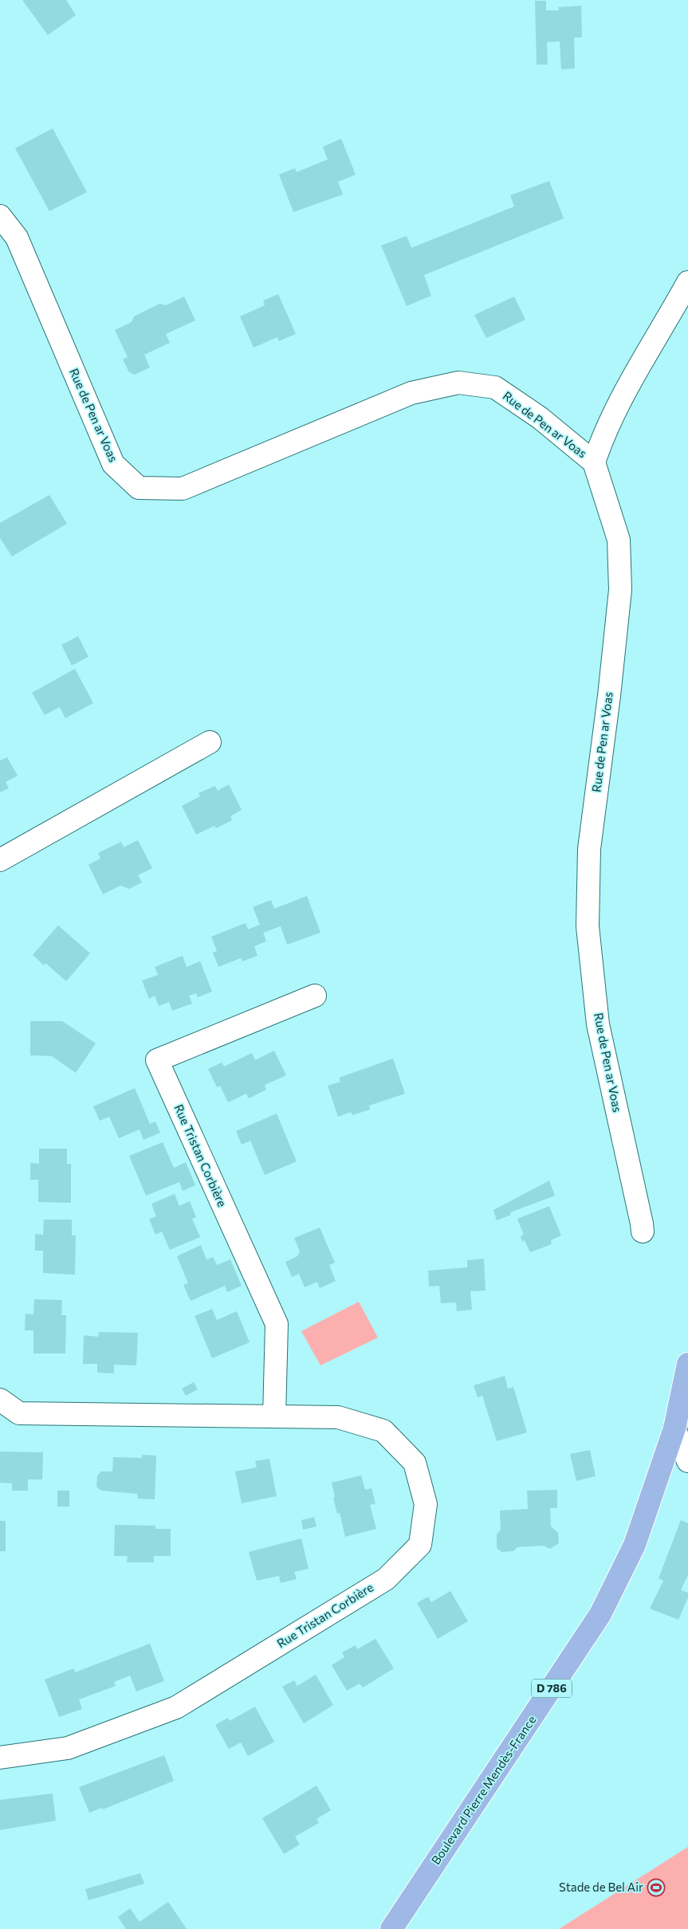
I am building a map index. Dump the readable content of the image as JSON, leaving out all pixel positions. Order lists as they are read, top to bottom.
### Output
{
  "streets": {
    "main road": ["D 786", "Boulevard Pierre Mendès-France"],
    "street": ["Rue de Pen ar Voas", "Rue Tristan Corbière"]
  },
  "places": {
    "sports": ["Stade de Bel Air"]
  }
}
